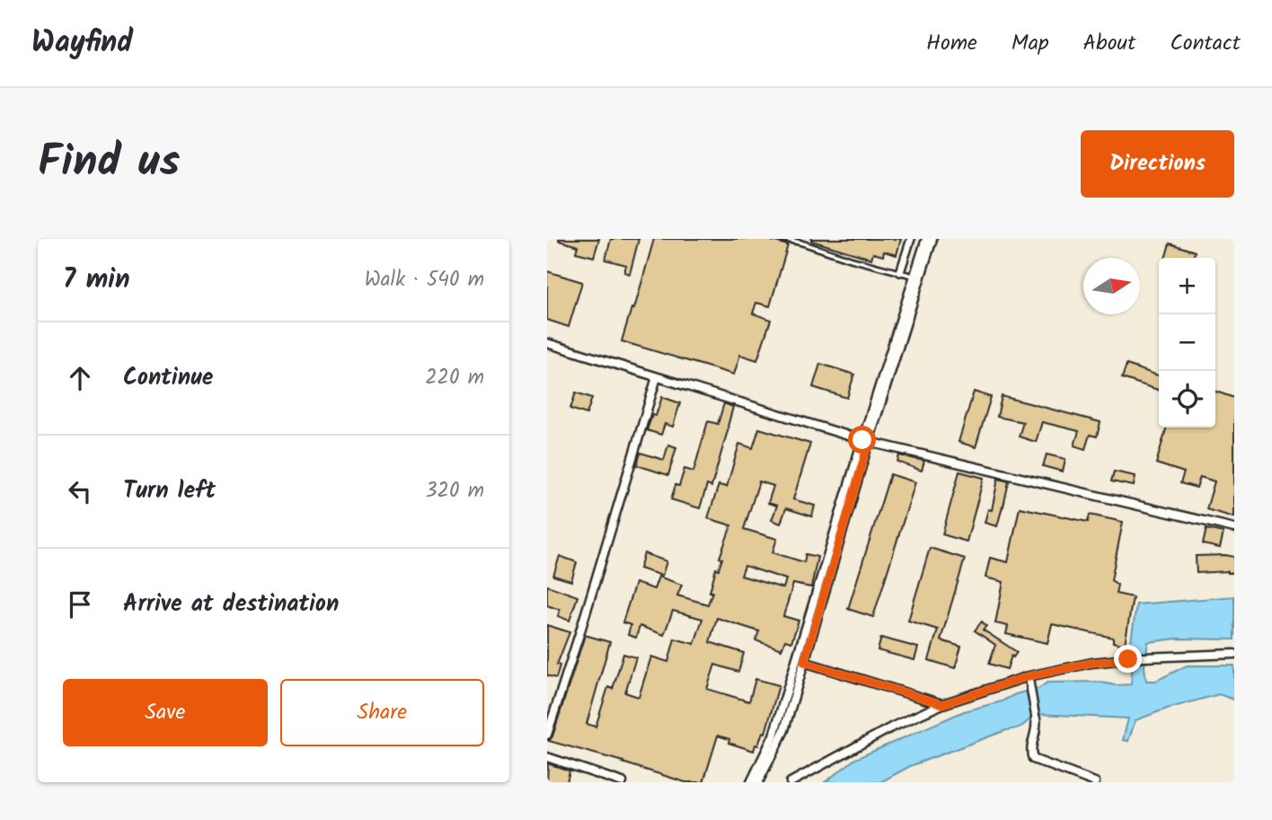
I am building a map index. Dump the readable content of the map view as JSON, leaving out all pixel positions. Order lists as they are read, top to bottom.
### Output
{
  "north": "right",
  "page": {
    "header": "Wayfind",
    "nav": [
      "Home",
      "Map",
      "About",
      "Contact"
    ],
    "title": "Find us",
    "buttons": [
      "Directions",
      ["Save", "Share"]
    ],
    "heading": ["7 min", "Walk · 540 m"],
    "map_buttons": ["+", "−"],
    "list": [
      ["Continue", "220 m"],
      ["Turn left", "320 m"],
      "Arrive at destination"
    ]
  }
}
